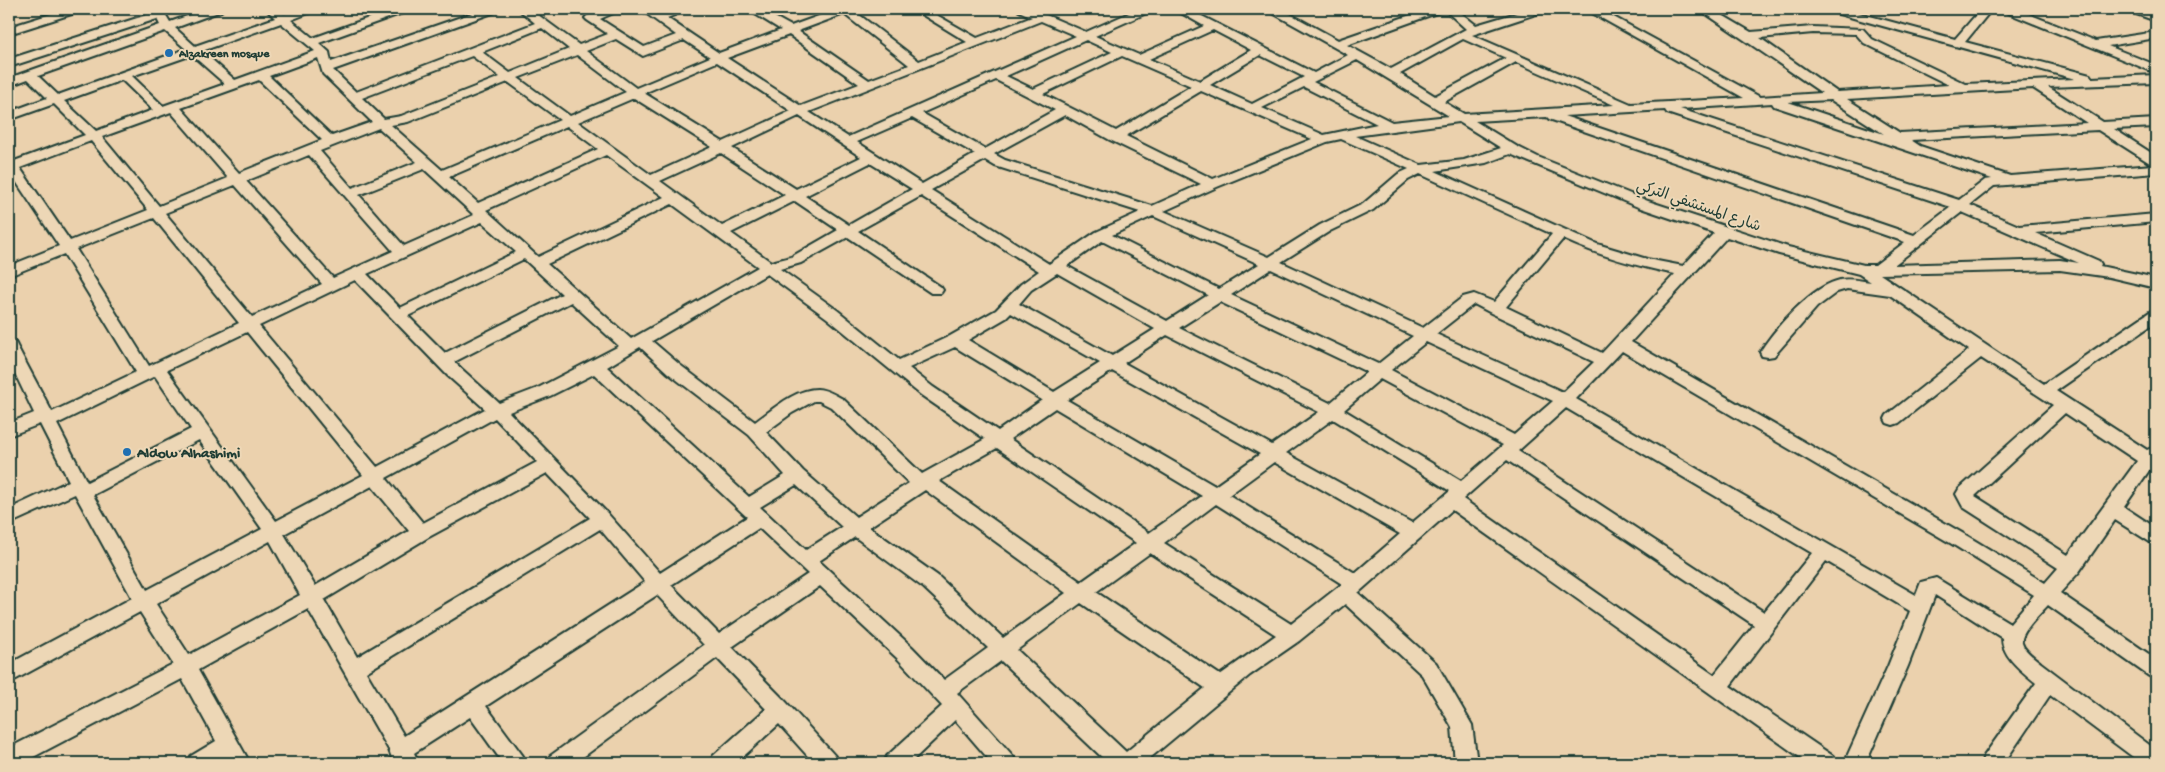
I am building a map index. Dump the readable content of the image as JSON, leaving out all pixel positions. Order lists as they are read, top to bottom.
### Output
{
  "streets": {
    "street": ["شارع المستشفي التركي"]
  },
  "places": ["Alzakreen mosque", "Aldow Alhashimi"]
}
